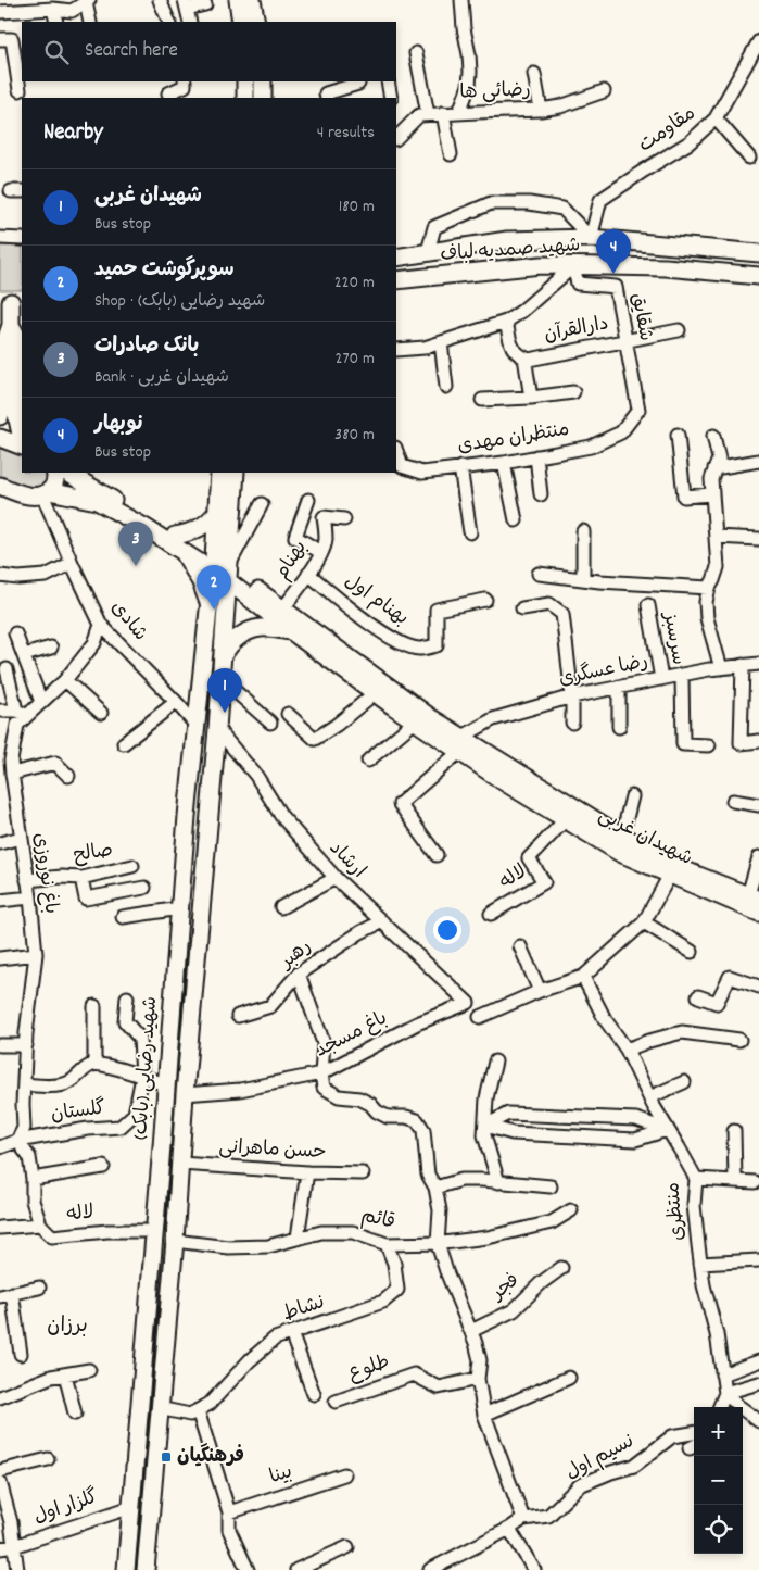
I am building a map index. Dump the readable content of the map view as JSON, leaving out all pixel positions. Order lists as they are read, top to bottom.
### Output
{
  "streets": {
    "main road": ["شهید صمدیه لباف", "شهیدان غربی", "شهید رضایی (بابک)"],
    "street": [
      "رضائی ها",
      "مقاومت",
      "شقایق",
      "دارالقرآن",
      "منتظران مهدی",
      "بهنام",
      "بهنام اول",
      "شادی",
      "سرسبز",
      "رضا عسگری",
      "صالح",
      "ارشاد",
      "باغ نوروزی",
      "لاله",
      "رهبر",
      "باغ مسجد",
      "گلستان",
      "حسن ماهرانی",
      "منتظری",
      "قائم",
      "فجر",
      "نشاط",
      "طلوع",
      "نسیم اول",
      "بینا",
      "گلزار اول"
    ]
  },
  "crossings": [
    ["مقاومت", "شهید صمدیه لباف"],
    ["شهید صمدیه لباف", "شقایق"],
    ["شقایق", "دارالقرآن"],
    ["شقایق", "منتظران مهدی"],
    ["بهنام", "بهنام اول"],
    ["بهنام", "شهیدان غربی"],
    ["شادی", "شهیدان غربی"],
    ["شادی", "باغ نوروزی"],
    ["شادی", "شهید رضایی (بابک)"],
    ["سرسبز", "رضا عسگری"],
    ["رضا عسگری", "شهیدان غربی"],
    ["شهیدان غربی", "لاله"],
    ["شهیدان غربی", "شهید رضایی (بابک)"],
    ["صالح", "باغ نوروزی"],
    ["ارشاد", "رهبر"],
    ["ارشاد", "باغ مسجد"],
    ["ارشاد", "شهید رضایی (بابک)"],
    ["باغ نوروزی", "لاله"],
    ["باغ نوروزی", "گلستان"],
    ["لاله", "شهید رضایی (بابک)"],
    ["لاله", "گلستان"],
    ["باغ مسجد", "شهید رضایی (بابک)"],
    ["شهید رضایی (بابک)", "حسن ماهرانی"],
    ["شهید رضایی (بابک)", "قائم"],
    ["شهید رضایی (بابک)", "گلزار اول"],
    ["قائم", "نشاط"]
  ],
  "districts": ["برزان"],
  "places": {
    "transit": ["فرهنگیان"]
  },
  "page": {
    "search": "Search here",
    "heading": ["Nearby", "4 results"],
    "list": [
      {
        "mark": "1",
        "name": "شهیدان غربی",
        "note": "Bus stop",
        "value": "180 m"
      },
      {
        "mark": "2",
        "name": "سوپرگوشت حمید",
        "note": "Shop · شهید رضایی (بابک)",
        "value": "220 m"
      },
      {
        "mark": "3",
        "name": "بانک صادرات",
        "note": "Bank · شهیدان غربی",
        "value": "270 m"
      },
      {
        "mark": "4",
        "name": "نوبهار",
        "note": "Bus stop",
        "value": "380 m"
      }
    ],
    "pins": [
      "4",
      "3",
      "2",
      "1"
    ],
    "map_buttons": ["+", "−"]
  }
}
